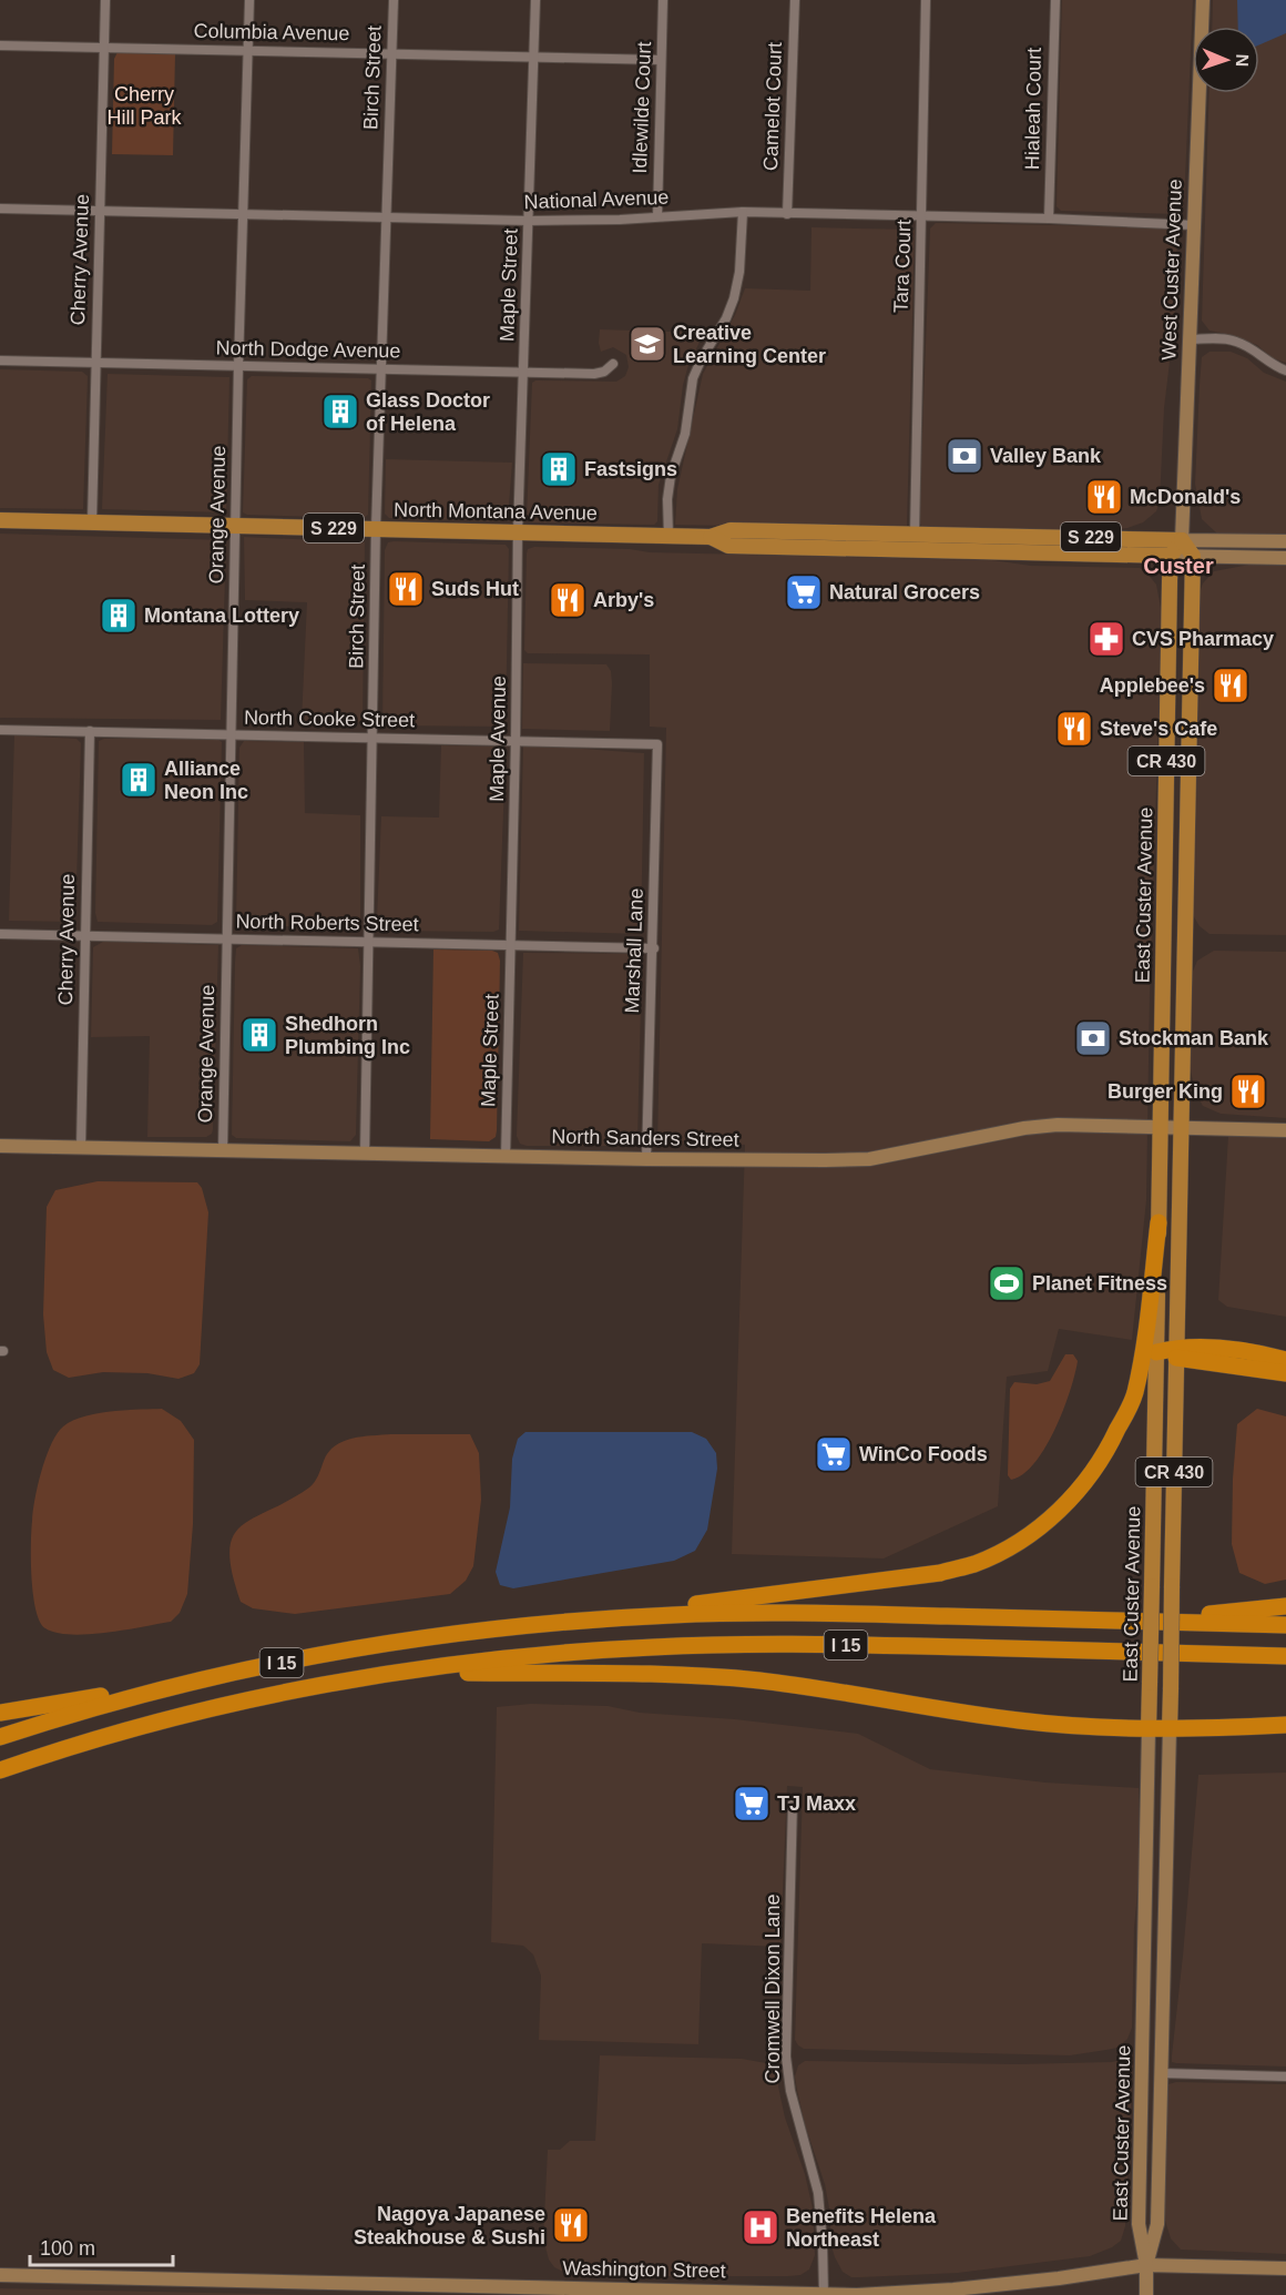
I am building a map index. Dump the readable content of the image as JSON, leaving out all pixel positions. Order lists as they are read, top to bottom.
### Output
{
  "streets": {
    "highway": ["I 15"],
    "main road": [
      "West Custer Avenue",
      "North Montana Avenue",
      "S 229",
      "CR 430",
      "East Custer Avenue",
      "North Sanders Street",
      "Washington Street"
    ],
    "street": [
      "Columbia Avenue",
      "Birch Street",
      "Camelot Court",
      "Idlewilde Court",
      "Hialeah Court",
      "National Avenue",
      "Cherry Avenue",
      "Tara Court",
      "Maple Street",
      "North Dodge Avenue",
      "Orange Avenue",
      "North Cooke Street",
      "Maple Avenue",
      "North Roberts Street",
      "Marshall Lane",
      "Cromwell Dixon Lane"
    ]
  },
  "crossings": [
    ["Columbia Avenue", "Birch Street"],
    ["Columbia Avenue", "Idlewilde Court"],
    ["Columbia Avenue", "Cherry Avenue"],
    ["Columbia Avenue", "Maple Street"],
    ["Columbia Avenue", "Orange Avenue"],
    ["Birch Street", "National Avenue"],
    ["Birch Street", "North Dodge Avenue"],
    ["Birch Street", "North Montana Avenue"],
    ["Birch Street", "North Cooke Street"],
    ["Birch Street", "North Roberts Street"],
    ["Birch Street", "North Sanders Street"],
    ["Camelot Court", "National Avenue"],
    ["Idlewilde Court", "National Avenue"],
    ["Hialeah Court", "National Avenue"],
    ["National Avenue", "Cherry Avenue"],
    ["National Avenue", "Tara Court"],
    ["National Avenue", "West Custer Avenue"],
    ["National Avenue", "Maple Street"],
    ["National Avenue", "Orange Avenue"],
    ["Cherry Avenue", "North Dodge Avenue"],
    ["Cherry Avenue", "North Montana Avenue"],
    ["Cherry Avenue", "North Cooke Street"],
    ["Cherry Avenue", "North Roberts Street"],
    ["Cherry Avenue", "North Sanders Street"],
    ["Tara Court", "North Montana Avenue"],
    ["West Custer Avenue", "North Montana Avenue"],
    ["Maple Street", "North Dodge Avenue"],
    ["Maple Street", "North Montana Avenue"],
    ["Maple Street", "Maple Avenue"],
    ["Maple Street", "North Roberts Street"],
    ["Maple Street", "North Sanders Street"],
    ["North Dodge Avenue", "Orange Avenue"],
    ["North Montana Avenue", "Orange Avenue"],
    ["North Montana Avenue", "Maple Avenue"],
    ["North Montana Avenue", "East Custer Avenue"],
    ["Orange Avenue", "North Cooke Street"],
    ["Orange Avenue", "North Roberts Street"],
    ["Orange Avenue", "North Sanders Street"],
    ["North Cooke Street", "Maple Avenue"],
    ["North Cooke Street", "Marshall Lane"],
    ["Maple Avenue", "North Roberts Street"],
    ["East Custer Avenue", "North Sanders Street"],
    ["East Custer Avenue", "Washington Street"],
    ["North Roberts Street", "Marshall Lane"],
    ["Marshall Lane", "North Sanders Street"],
    ["Cromwell Dixon Lane", "Washington Street"]
  ],
  "districts": ["Custer"],
  "parks": ["Cherry Hill Park"],
  "places": {
    "school or university": ["Creative Learning Center"],
    "building": [
      "Glass Doctor of Helena",
      "Fastsigns",
      "Montana Lottery",
      "Alliance Neon Inc",
      "Shedhorn Plumbing Inc"
    ],
    "bank": ["Valley Bank", "Stockman Bank"],
    "restaurant": [
      "McDonald's",
      "Suds Hut",
      "Arby's",
      "Applebee's",
      "Steve's Cafe",
      "Burger King",
      "Nagoya Japanese Steakhouse & Sushi"
    ],
    "supermarket": ["Natural Grocers", "WinCo Foods", "TJ Maxx"],
    "pharmacy": ["CVS Pharmacy"],
    "sports": ["Planet Fitness"],
    "hospital": ["Benefits Helena Northeast"]
  },
  "scale_bar": "100 m",
  "north": "right"
}
